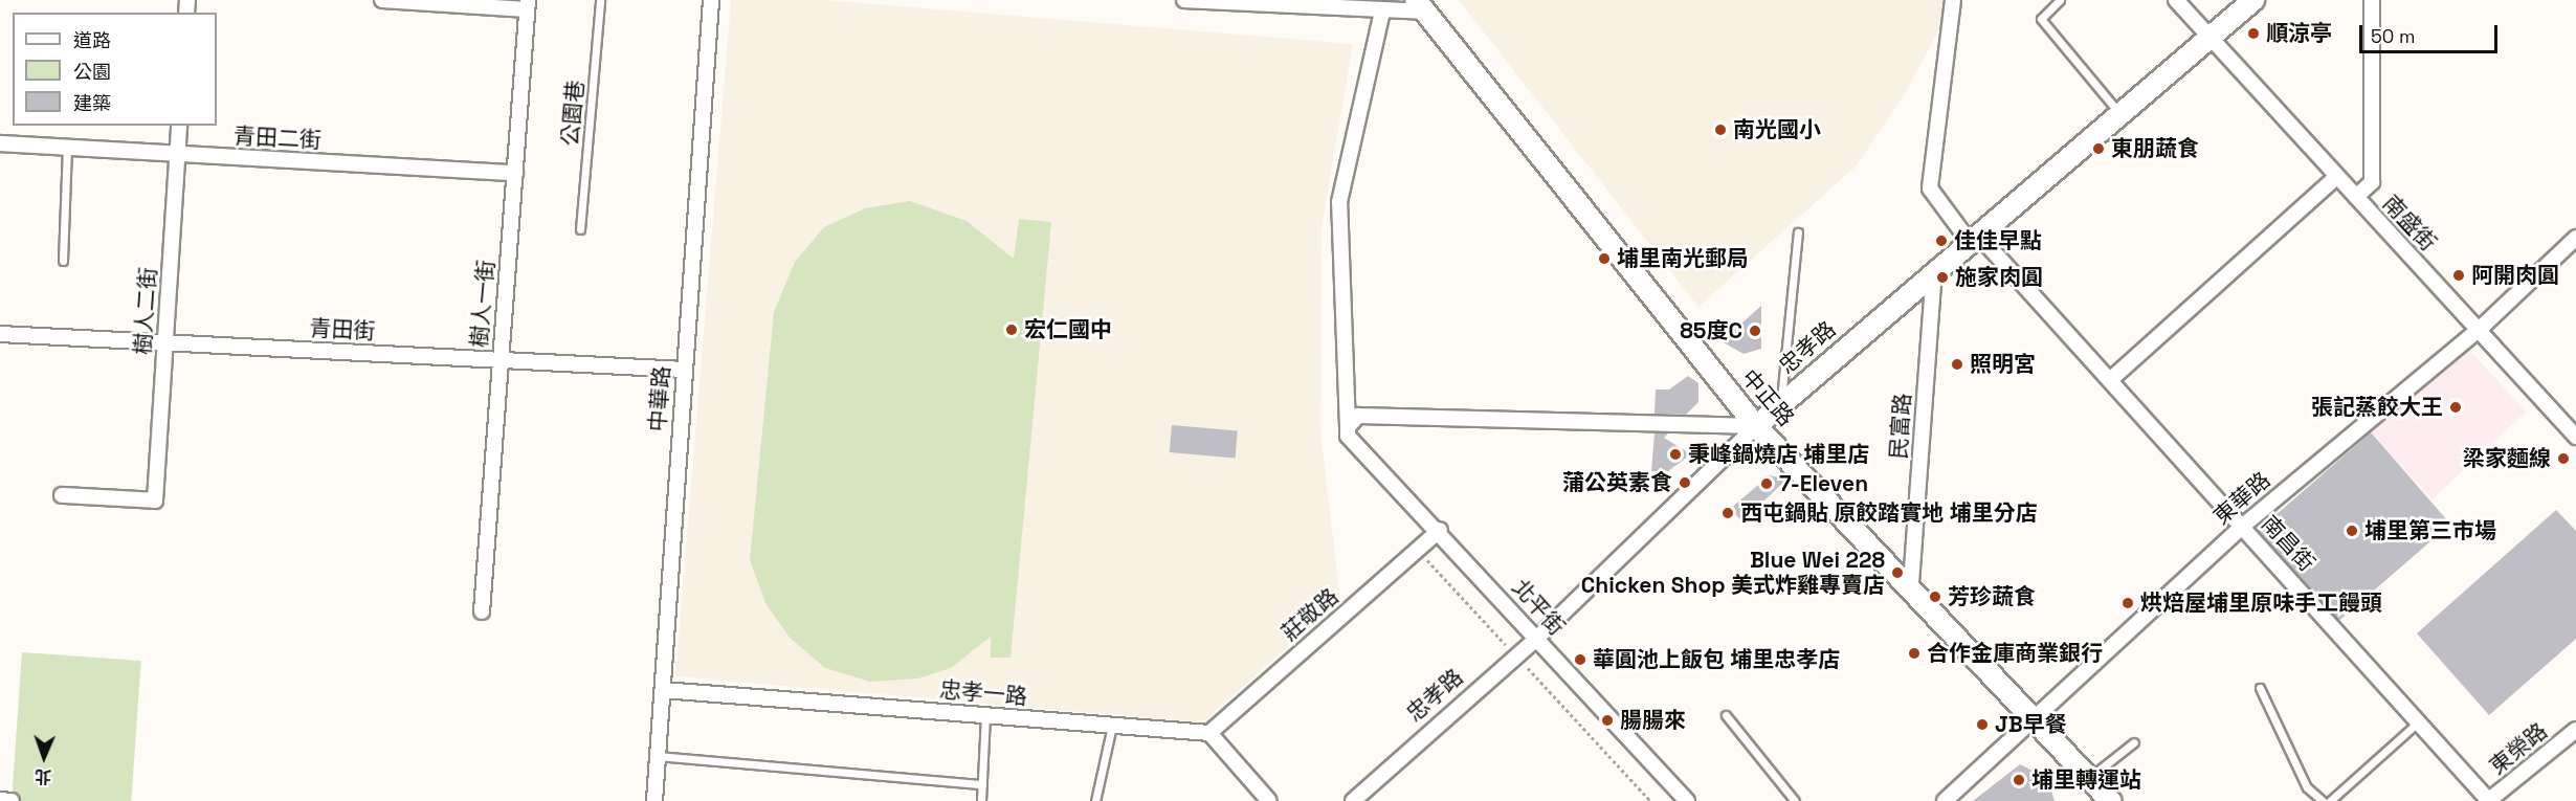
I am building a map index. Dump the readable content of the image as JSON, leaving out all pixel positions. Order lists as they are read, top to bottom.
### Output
{
  "streets": {
    "main road": ["忠孝路", "中正路"],
    "street": [
      "青田二街",
      "南盛街",
      "樹人一街",
      "樹人二街",
      "青田街",
      "中華路",
      "民富路",
      "東華路",
      "南昌街",
      "北平街",
      "莊敬路",
      "忠孝一路",
      "東榮路"
    ],
    "lane": ["公園巷"]
  },
  "crossings": [
    ["青田二街", "樹人一街"],
    ["青田二街", "樹人二街"],
    ["南盛街", "忠孝路"],
    ["南盛街", "東華路"],
    ["樹人一街", "青田街"],
    ["樹人二街", "青田街"],
    ["青田街", "中華路"],
    ["忠孝路", "中正路"],
    ["忠孝路", "民富路"],
    ["忠孝路", "南昌街"],
    ["忠孝路", "北平街"],
    ["中正路", "民富路"],
    ["中正路", "東華路"],
    ["中華路", "忠孝一路"],
    ["東華路", "南昌街"],
    ["南昌街", "東榮路"],
    ["北平街", "莊敬路"],
    ["莊敬路", "忠孝一路"]
  ],
  "places": [
    "順涼亭",
    "南光國小",
    "東朋蔬食",
    "佳佳早點",
    "埔里南光郵局",
    "阿開肉圓",
    "施家肉圓",
    "宏仁國中",
    "85度C",
    "照明宮",
    "張記蒸餃大王",
    "秉峰鍋燒店 埔里店",
    "梁家麵線",
    "蒲公英素食",
    "7-Eleven",
    "西屯鍋貼 原餃踏實地 埔里分店",
    "埔里第三市場",
    "Blue Wei 228 Chicken Shop 美式炸雞專賣店",
    "芳珍蔬食",
    "烘焙屋埔里原味手工饅頭",
    "合作金庫商業銀行",
    "華圓池上飯包 埔里忠孝店",
    "腸腸來",
    "JB早餐",
    "埔里轉運站"
  ],
  "legend": ["道路", "公園", "建築"],
  "scale_bar": "50 m",
  "north": "bottom"
}
